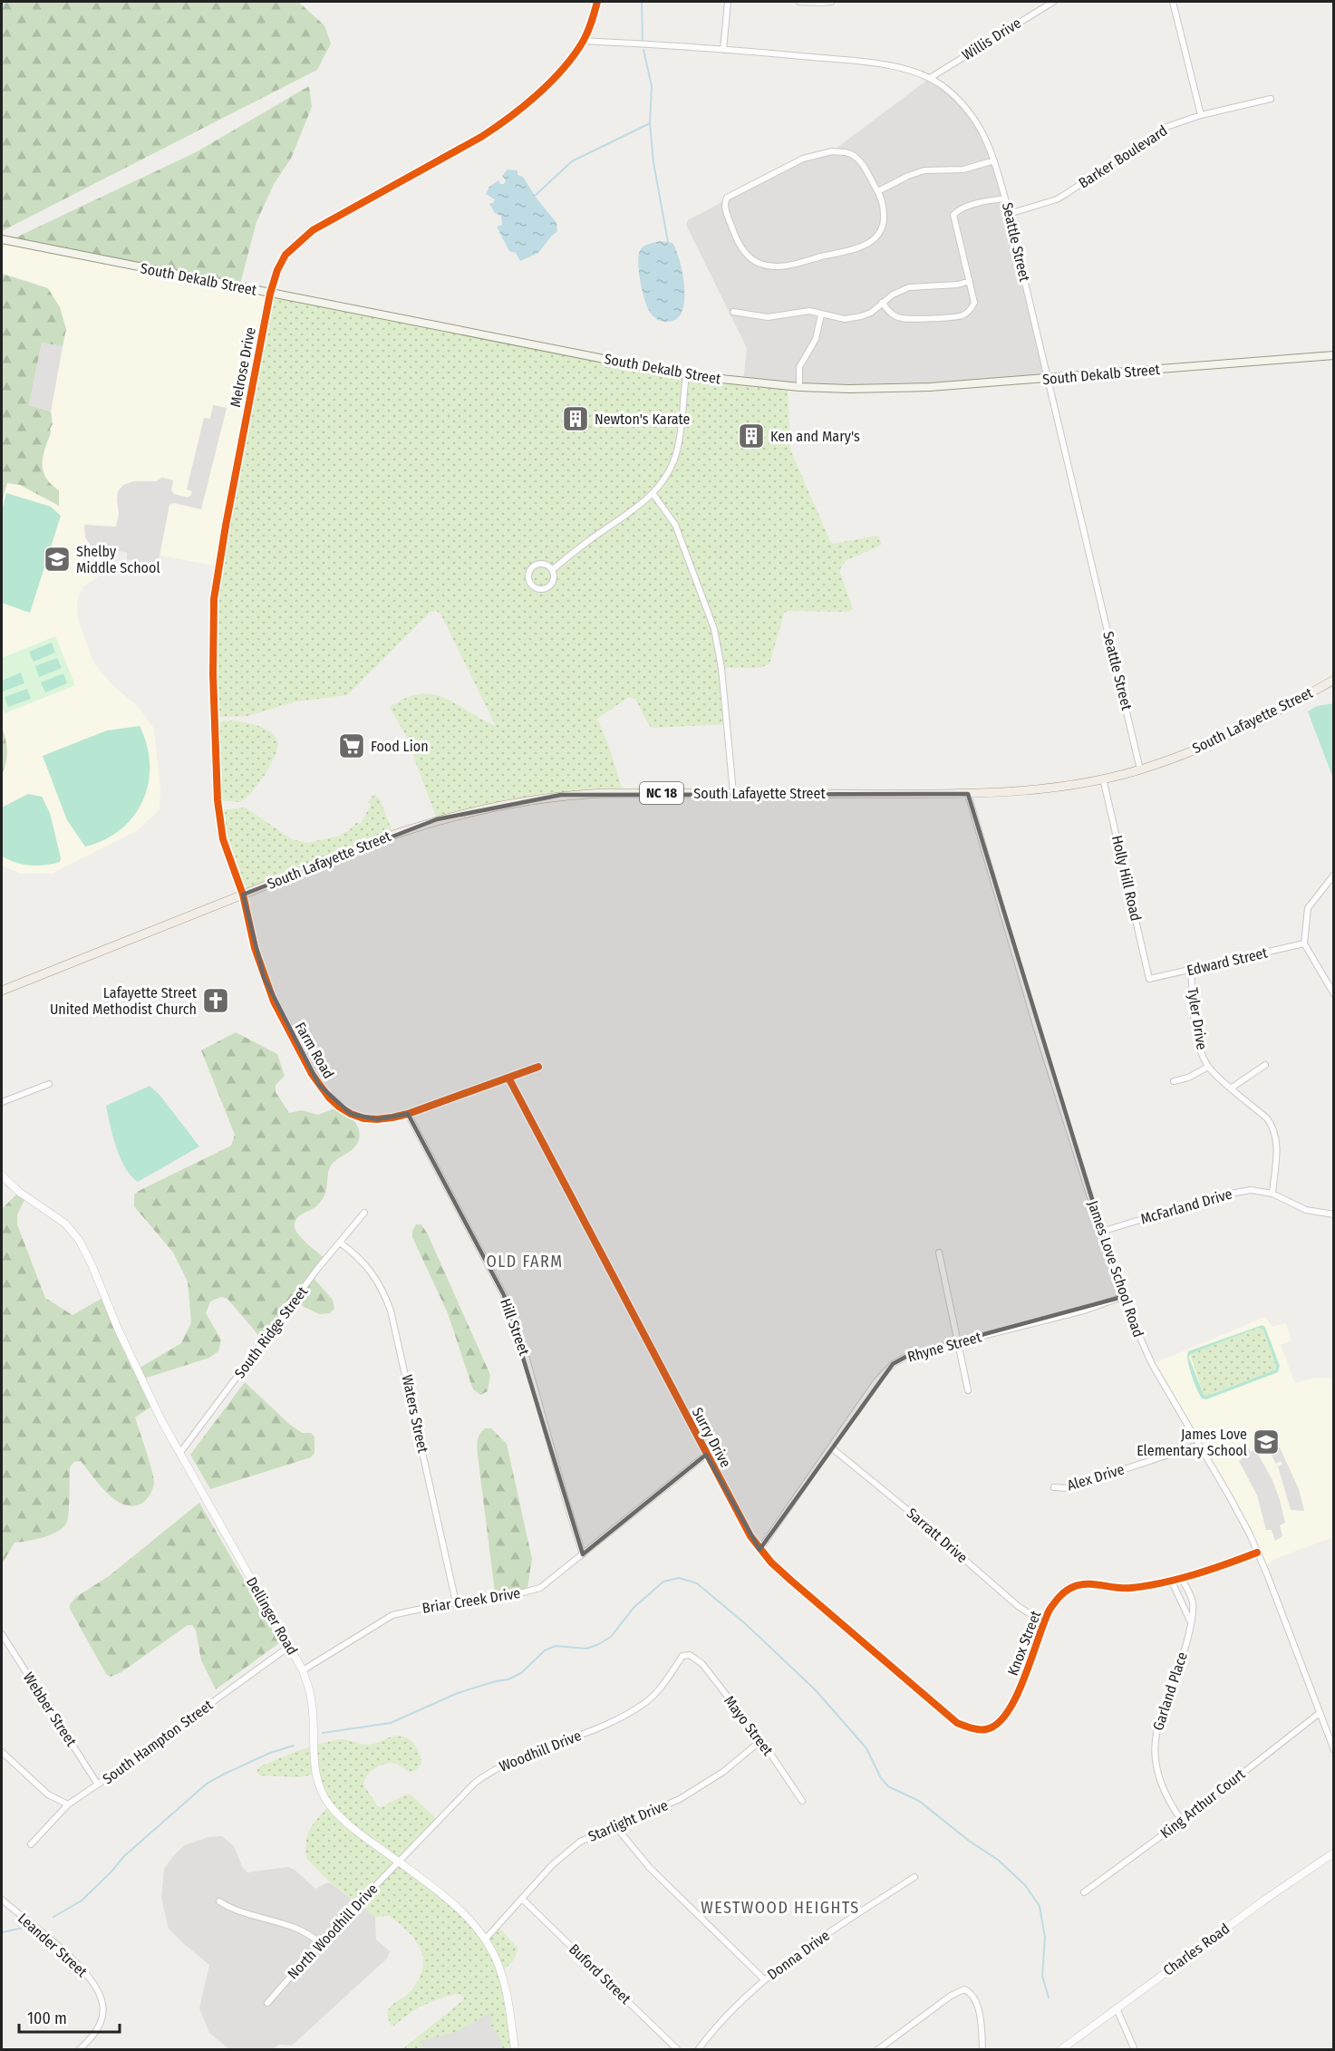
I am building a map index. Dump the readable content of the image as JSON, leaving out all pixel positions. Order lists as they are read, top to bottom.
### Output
{
  "streets": {
    "main road": ["South Dekalb Street", "South Lafayette Street", "NC 18"],
    "street": [
      "Willis Drive",
      "Barker Boulevard",
      "Seattle Street",
      "Melrose Drive",
      "Holly Hill Road",
      "Edward Street",
      "Tyler Drive",
      "Farm Road",
      "McFarland Drive",
      "James Love School Road",
      "Hill Street",
      "South Ridge Street",
      "Rhyne Street",
      "Waters Street",
      "Surry Drive",
      "Alex Drive",
      "Sarratt Drive",
      "Briar Creek Drive",
      "Dellinger Road",
      "Knox Street",
      "Garland Place",
      "Webber Street",
      "Mayo Street",
      "South Hampton Street",
      "Woodhill Drive",
      "King Arthur Court",
      "Starlight Drive",
      "North Woodhill Drive",
      "Leander Street",
      "Charles Road",
      "Donna Drive",
      "Buford Street"
    ]
  },
  "crossings": [
    ["Willis Drive", "Seattle Street"],
    ["Barker Boulevard", "Seattle Street"],
    ["Seattle Street", "South Dekalb Street"],
    ["Seattle Street", "Melrose Drive"],
    ["Seattle Street", "South Lafayette Street"],
    ["South Dekalb Street", "Melrose Drive"],
    ["Melrose Drive", "South Lafayette Street"],
    ["Melrose Drive", "Farm Road"],
    ["South Lafayette Street", "Holly Hill Road"],
    ["South Lafayette Street", "Farm Road"],
    ["South Lafayette Street", "James Love School Road"],
    ["Holly Hill Road", "Edward Street"],
    ["Edward Street", "Tyler Drive"],
    ["Tyler Drive", "McFarland Drive"],
    ["Farm Road", "Hill Street"],
    ["Farm Road", "Surry Drive"],
    ["McFarland Drive", "James Love School Road"],
    ["James Love School Road", "Rhyne Street"],
    ["James Love School Road", "Alex Drive"],
    ["James Love School Road", "Knox Street"],
    ["James Love School Road", "King Arthur Court"],
    ["Hill Street", "Briar Creek Drive"],
    ["South Ridge Street", "Waters Street"],
    ["South Ridge Street", "Dellinger Road"],
    ["Rhyne Street", "Surry Drive"],
    ["Rhyne Street", "Sarratt Drive"],
    ["Waters Street", "Briar Creek Drive"],
    ["Surry Drive", "Briar Creek Drive"],
    ["Surry Drive", "Knox Street"],
    ["Sarratt Drive", "Knox Street"],
    ["Briar Creek Drive", "Dellinger Road"],
    ["Dellinger Road", "South Hampton Street"],
    ["Dellinger Road", "Woodhill Drive"],
    ["Dellinger Road", "Starlight Drive"],
    ["Dellinger Road", "North Woodhill Drive"],
    ["Knox Street", "Garland Place"],
    ["Garland Place", "King Arthur Court"],
    ["Webber Street", "South Hampton Street"],
    ["Mayo Street", "Woodhill Drive"],
    ["Mayo Street", "Starlight Drive"],
    ["Woodhill Drive", "North Woodhill Drive"],
    ["Starlight Drive", "Buford Street"]
  ],
  "districts": ["OLD FARM", "WESTWOOD HEIGHTS"],
  "places": {
    "building": ["Newton's Karate", "Ken and Mary's"],
    "school or university": ["Shelby Middle School", "James Love Elementary School"],
    "supermarket": ["Food Lion"],
    "church": ["Lafayette Street United Methodist Church"]
  },
  "scale_bar": "100 m"
}
